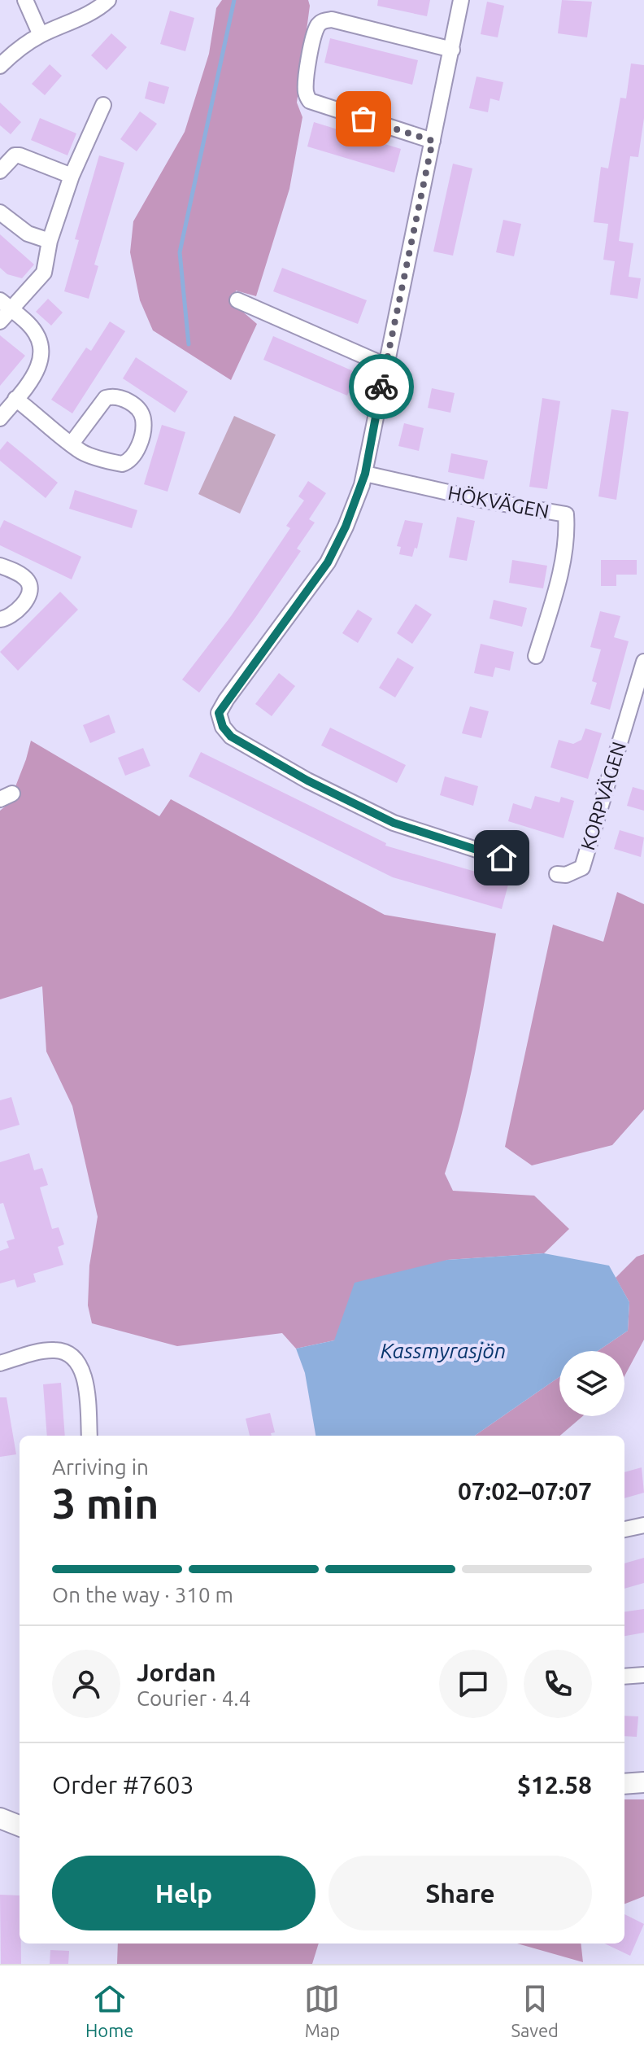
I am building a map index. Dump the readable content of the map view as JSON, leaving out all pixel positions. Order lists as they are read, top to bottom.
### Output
{
  "streets": {
    "street": ["HÖKVÄGEN", "KORPVÄGEN"]
  },
  "water": ["Kassmyrasjön"],
  "page": {
    "heading": ["3 min", "Arriving in", "07:02–07:07"],
    "panel": [
      "Jordan",
      "Courier · 4.4",
      "Order #7603",
      "$12.58"
    ],
    "bar": "On the way · 310 m",
    "buttons": ["Help", "Share"],
    "tabs": ["Home", "Map", "Saved"]
  }
}
